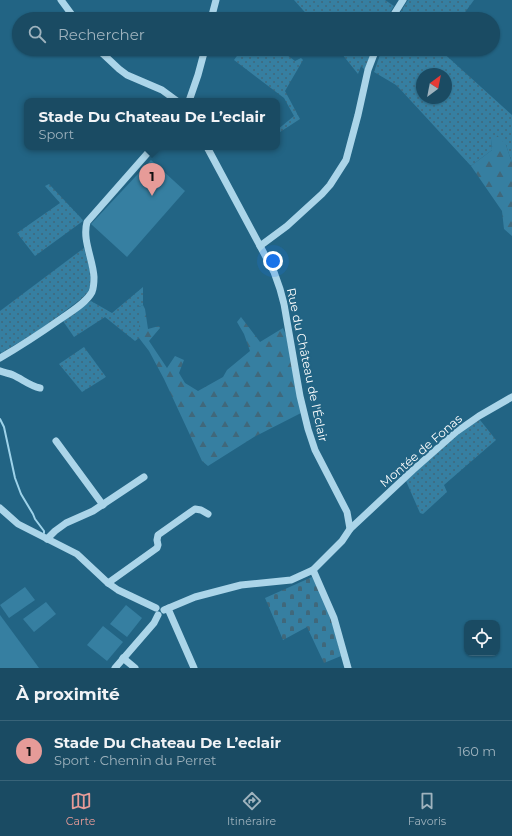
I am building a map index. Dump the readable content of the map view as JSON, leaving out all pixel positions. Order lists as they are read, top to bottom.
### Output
{
  "streets": {
    "street": ["Rue du Château de l'Éclair", "Montée de Fonas"]
  },
  "crossings": [
    ["Rue du Château de l'Éclair", "Montée de Fonas"]
  ],
  "north": "top right",
  "page": {
    "search": "Rechercher",
    "popup": ["Stade Du Chateau De L’eclair", "Sport"],
    "pins": "1",
    "heading": "À proximité",
    "list": [
      {
        "mark": "1",
        "name": "Stade Du Chateau De L’eclair",
        "note": "Sport · Chemin du Perret",
        "value": "160 m"
      }
    ],
    "nav": ["Carte", "Itinéraire", "Favoris"]
  }
}
